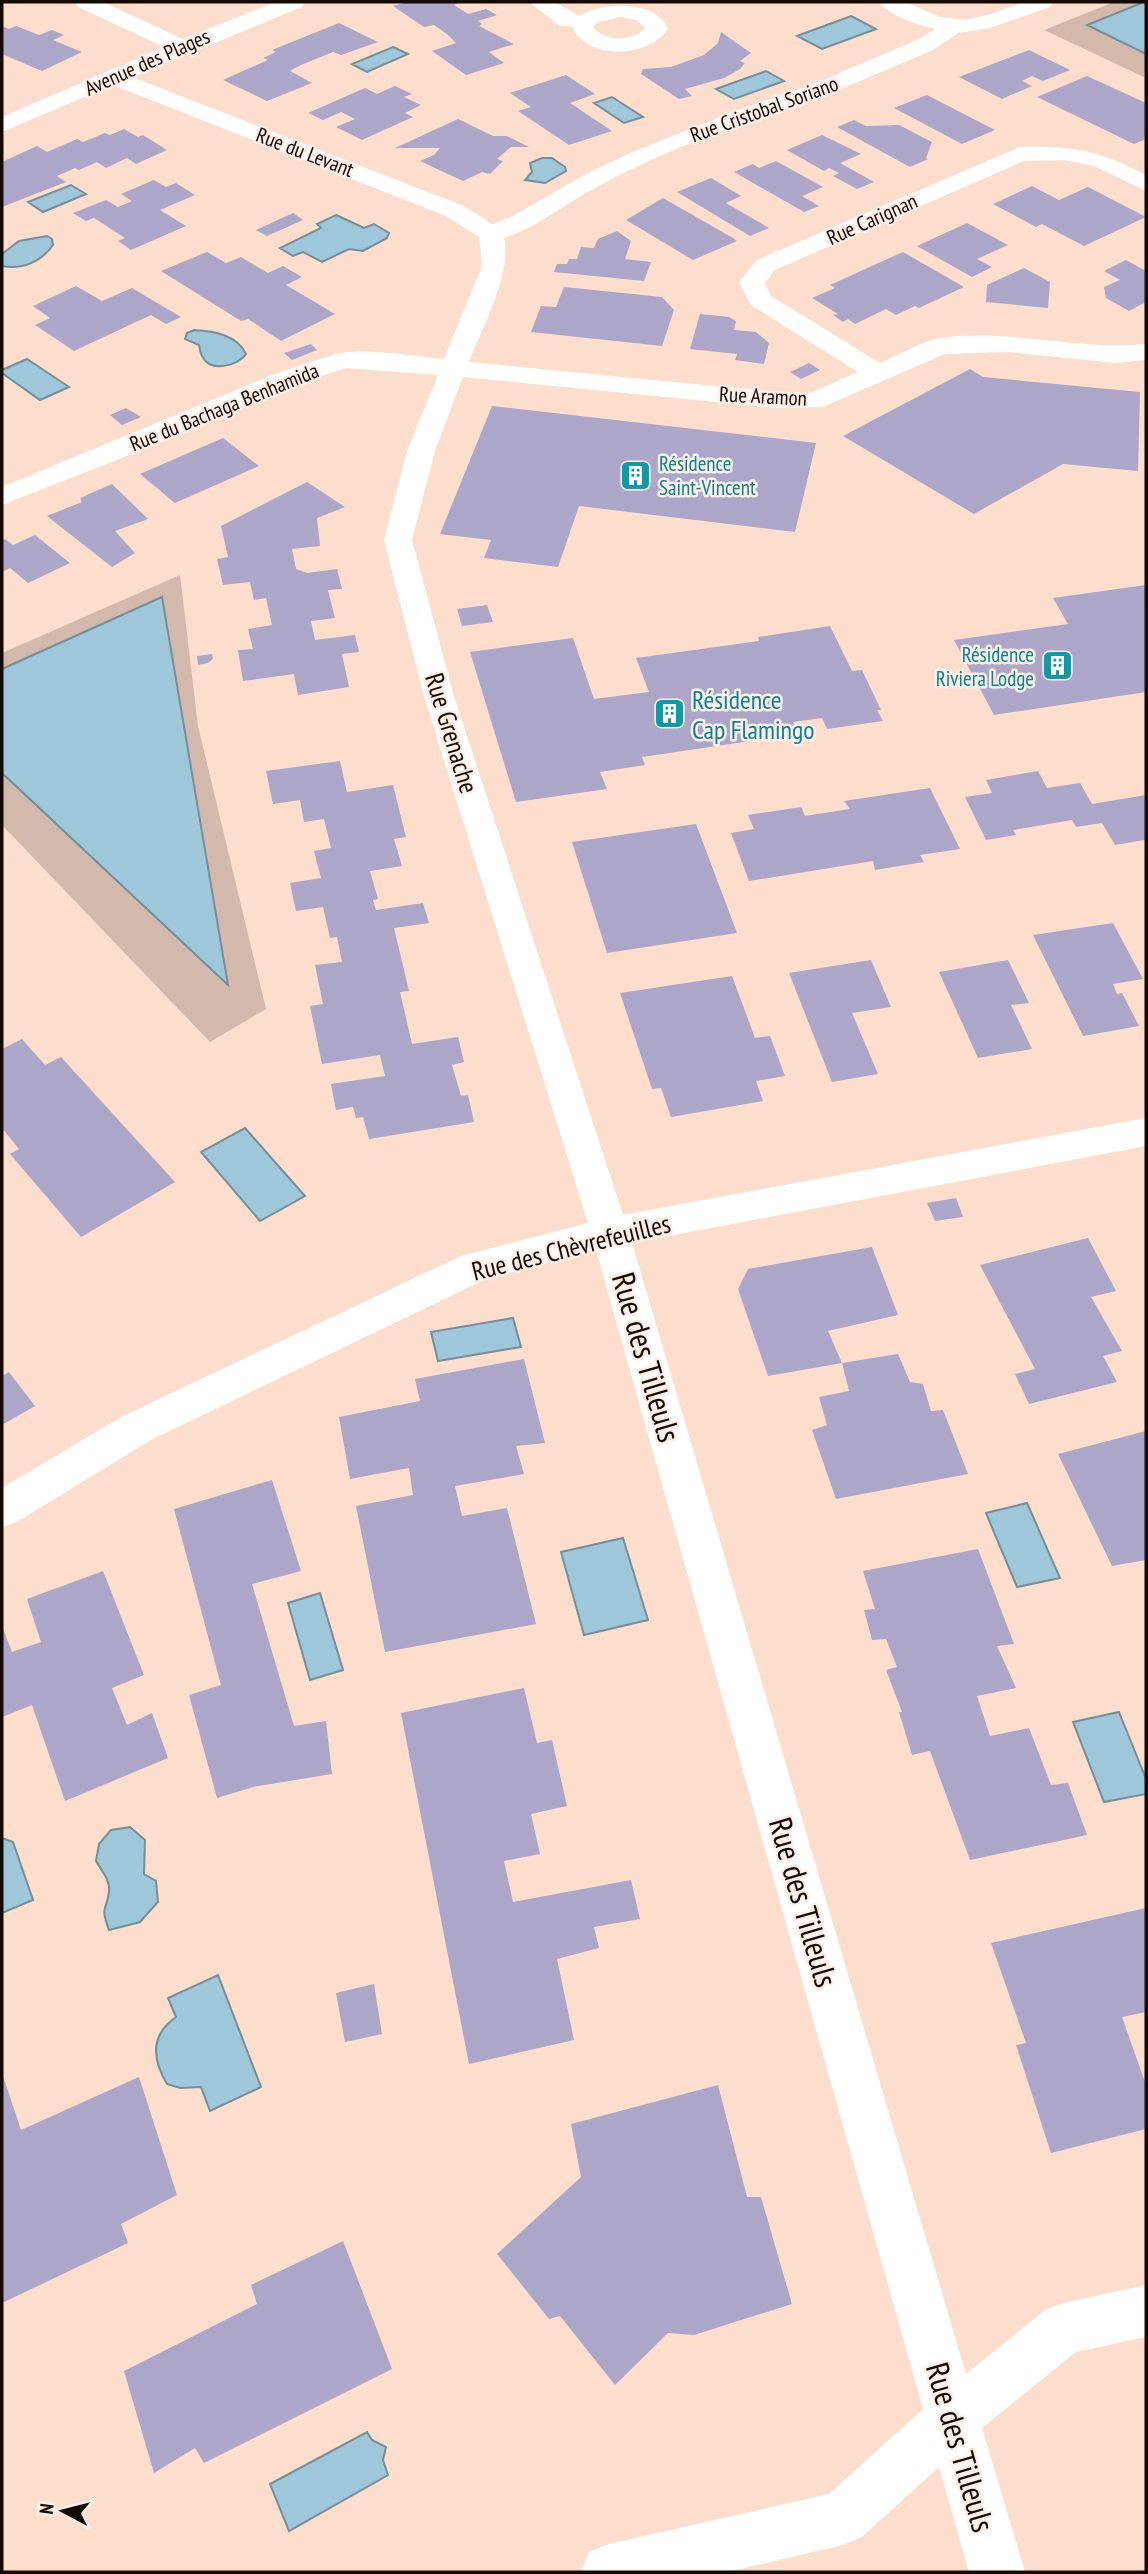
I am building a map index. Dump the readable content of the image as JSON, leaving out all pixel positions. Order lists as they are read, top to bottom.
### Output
{
  "streets": {
    "street": [
      "Avenue des Plages",
      "Rue Cristobal Soriano",
      "Rue du Levant",
      "Rue Carignan",
      "Rue Aramon",
      "Rue du Bachaga Benhamida",
      "Rue Grenache",
      "Rue des Chèvrefeuilles",
      "Rue des Tilleuls"
    ]
  },
  "crossings": [
    ["Avenue des Plages", "Rue du Levant"],
    ["Rue Cristobal Soriano", "Rue du Levant"],
    ["Rue Cristobal Soriano", "Rue Grenache"],
    ["Rue du Levant", "Rue Grenache"],
    ["Rue Carignan", "Rue Aramon"],
    ["Rue Aramon", "Rue du Bachaga Benhamida"],
    ["Rue Aramon", "Rue Grenache"],
    ["Rue du Bachaga Benhamida", "Rue Grenache"],
    ["Rue Grenache", "Rue des Chèvrefeuilles"],
    ["Rue Grenache", "Rue des Tilleuls"],
    ["Rue des Chèvrefeuilles", "Rue des Tilleuls"]
  ],
  "places": {
    "building": ["Résidence Saint-Vincent", "Résidence Riviera Lodge", "Résidence Cap Flamingo"]
  },
  "north": "left"
}
